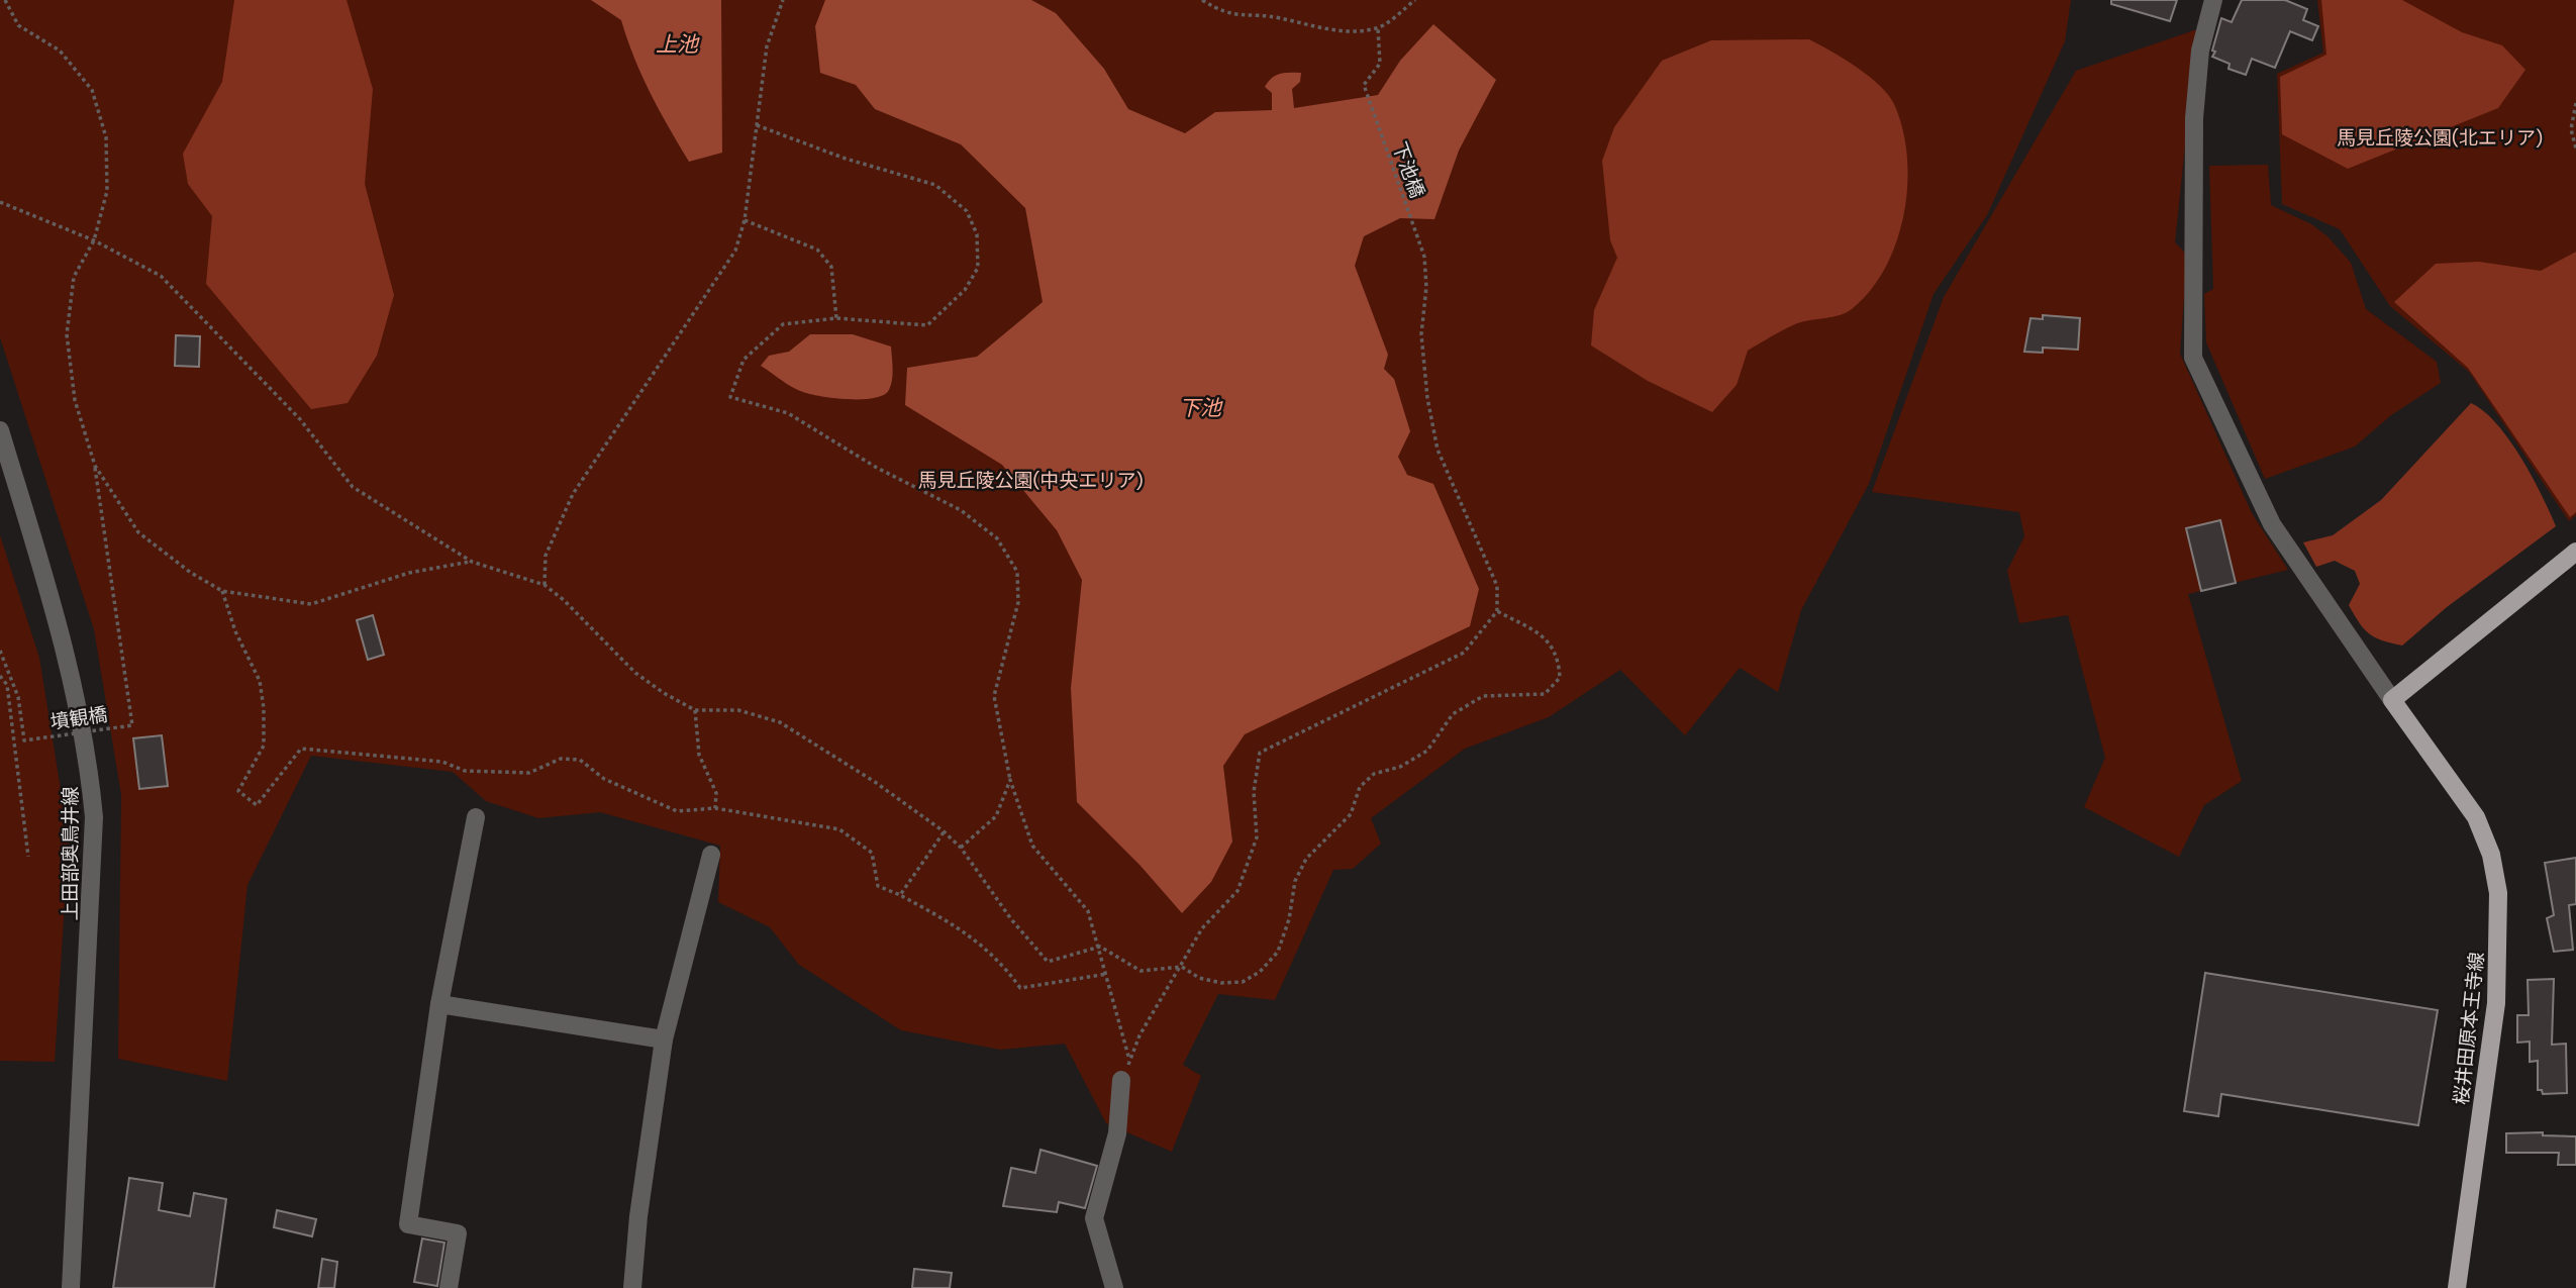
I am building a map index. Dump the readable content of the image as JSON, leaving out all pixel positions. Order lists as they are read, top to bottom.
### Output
{
  "streets": {
    "main road": ["桜井田原本王寺線"],
    "street": ["上田部奥鳥井線"],
    "path": ["下池橋", "墳観橋"]
  },
  "water": ["上池", "下池"],
  "parks": ["馬見丘陵公園(北エリア)", "馬見丘陵公園(中央エリア)"]
}
